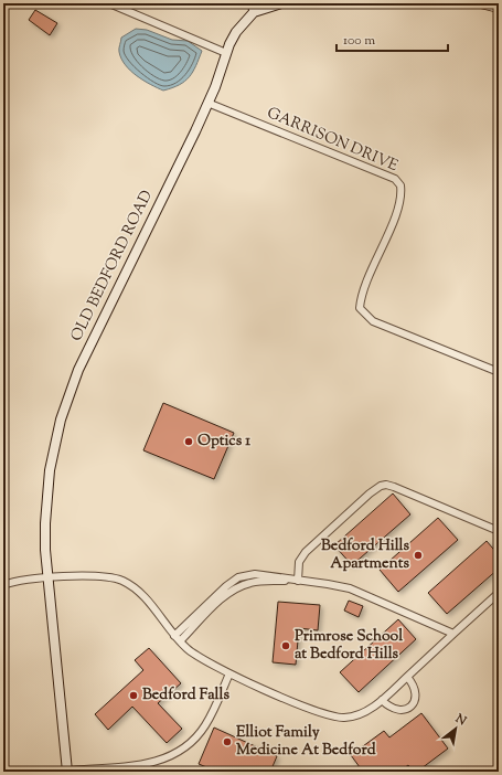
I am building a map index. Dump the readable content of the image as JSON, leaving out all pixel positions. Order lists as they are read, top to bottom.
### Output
{
  "streets": {
    "street": ["GARRISON DRIVE", "OLD BEDFORD ROAD"]
  },
  "crossings": [
    ["GARRISON DRIVE", "OLD BEDFORD ROAD"]
  ],
  "places": [
    "Optics 1",
    "Bedford Hills Apartments",
    "Primrose School at Bedford Hills",
    "Bedford Falls",
    "Elliot Family Medicine At Bedford"
  ],
  "scale_bar": "100 m",
  "north": "top right"
}
